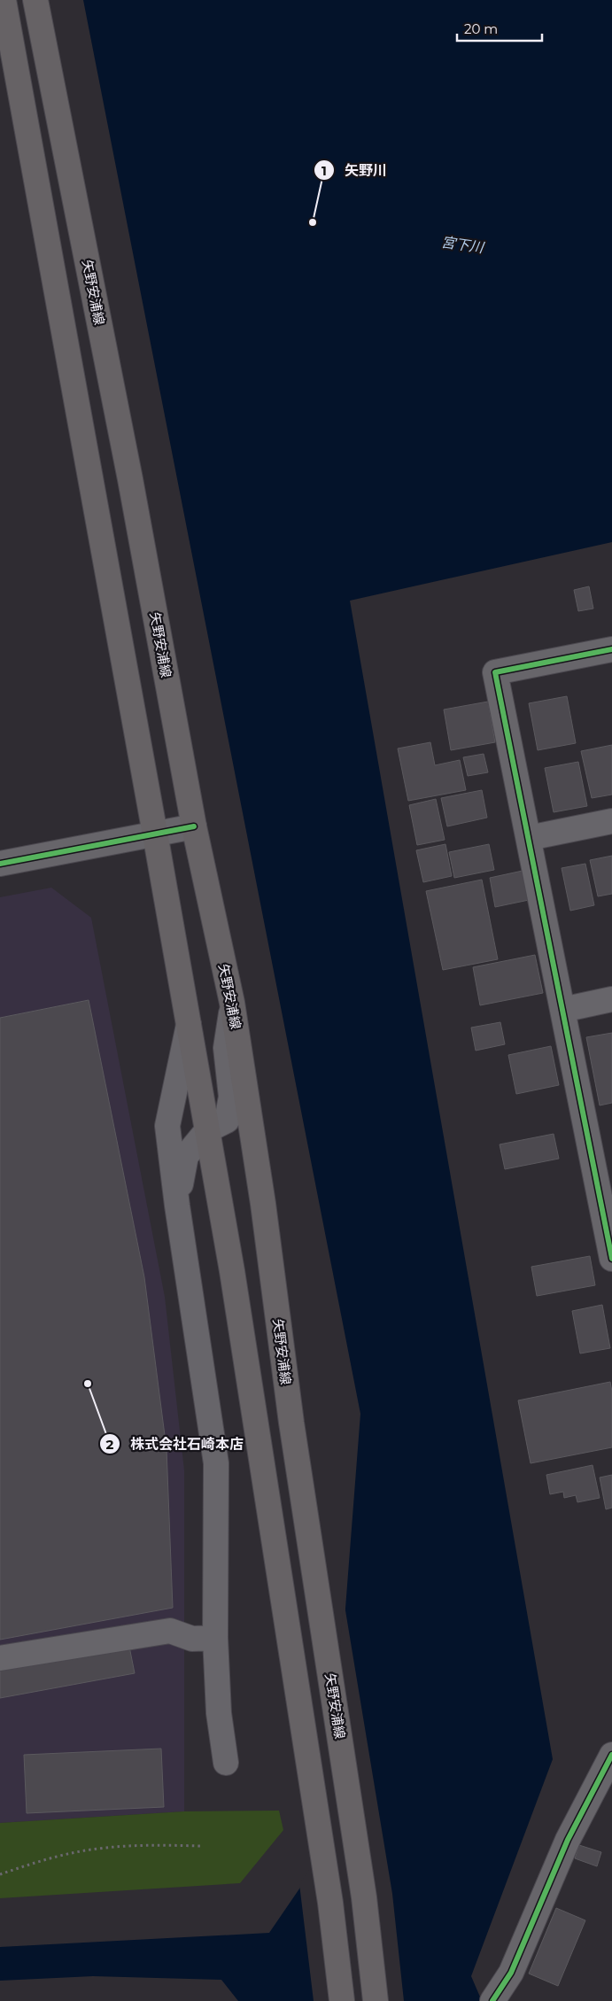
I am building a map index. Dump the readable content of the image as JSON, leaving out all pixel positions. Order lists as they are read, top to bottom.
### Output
{
  "streets": {
    "main road": ["矢野安浦線"]
  },
  "water": ["宮下川"],
  "places": ["矢野川", "株式会社石崎本店"],
  "scale_bar": "20 m"
}
